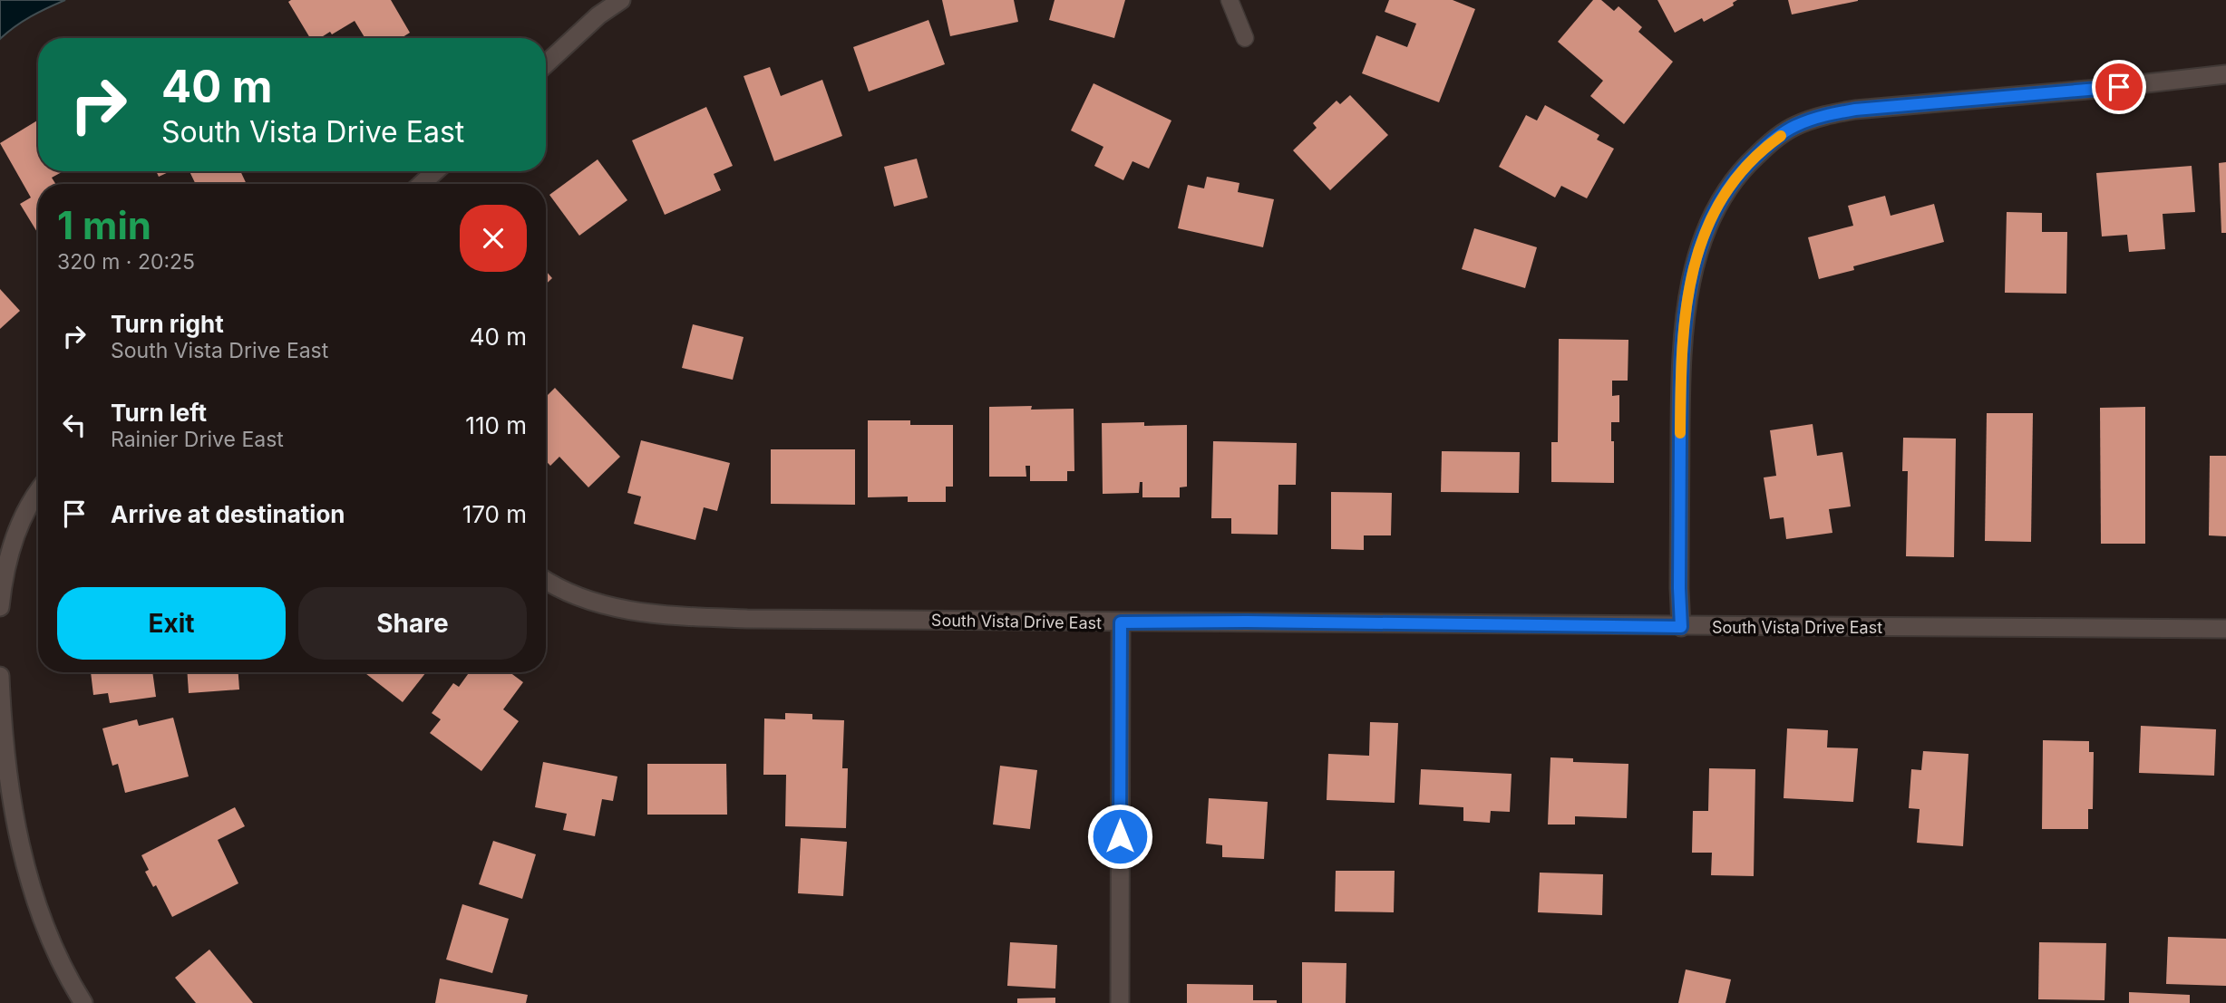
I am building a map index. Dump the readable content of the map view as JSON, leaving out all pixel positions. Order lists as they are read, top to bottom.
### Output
{
  "streets": {
    "street": ["South Vista Drive East"]
  },
  "page": {
    "turn": ["40 m", "South Vista Drive East"],
    "heading": ["1 min", "320 m · 20:25"],
    "list": [
      {
        "name": "Turn right",
        "note": "South Vista Drive East",
        "value": "40 m"
      },
      {
        "name": "Turn left",
        "note": "Rainier Drive East",
        "value": "110 m"
      },
      {
        "name": "Arrive at destination",
        "value": "170 m"
      }
    ],
    "buttons": ["Exit", "Share"]
  }
}
